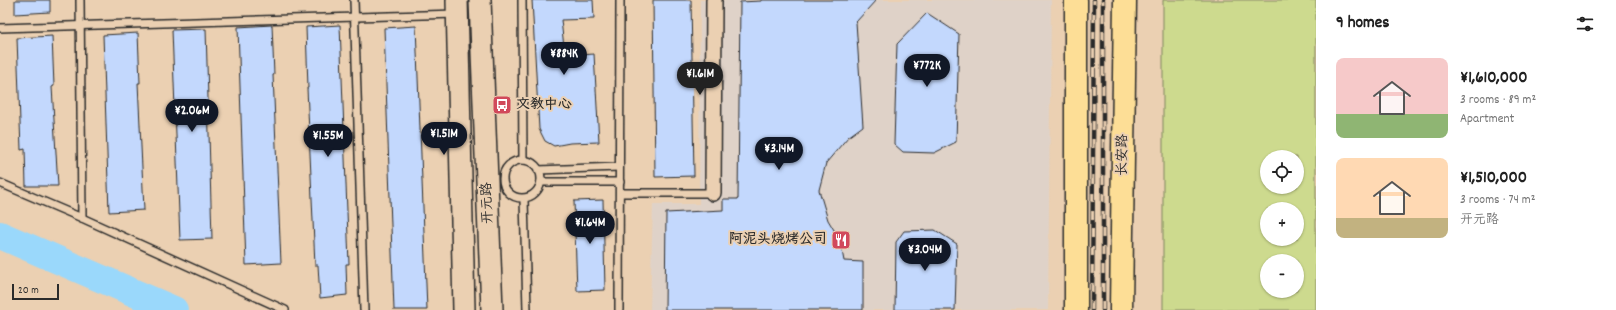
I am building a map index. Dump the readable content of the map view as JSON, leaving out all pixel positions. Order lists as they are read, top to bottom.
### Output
{
  "streets": {
    "main road": ["长安路", "开元路"]
  },
  "places": {
    "bus stop": ["文教中心"],
    "restaurant": ["阿泥头烧烤公司"]
  },
  "scale_bar": "20 m",
  "page": {
    "heading": "9 homes",
    "price": [
      "¥884K",
      "¥772K",
      "¥1.61M",
      "¥2.06M",
      "¥1.51M",
      "¥1.55M",
      "¥3.14M",
      "¥1.64M",
      "¥3.04M"
    ],
    "list": [
      {
        "name": "¥1,610,000",
        "note": "3 rooms · 89 m² · Apartment"
      },
      {
        "name": "¥1,510,000",
        "note": "3 rooms · 74 m² · 开元路"
      }
    ],
    "map_buttons": ["+", "−"],
    "scale": "20 m"
  }
}
